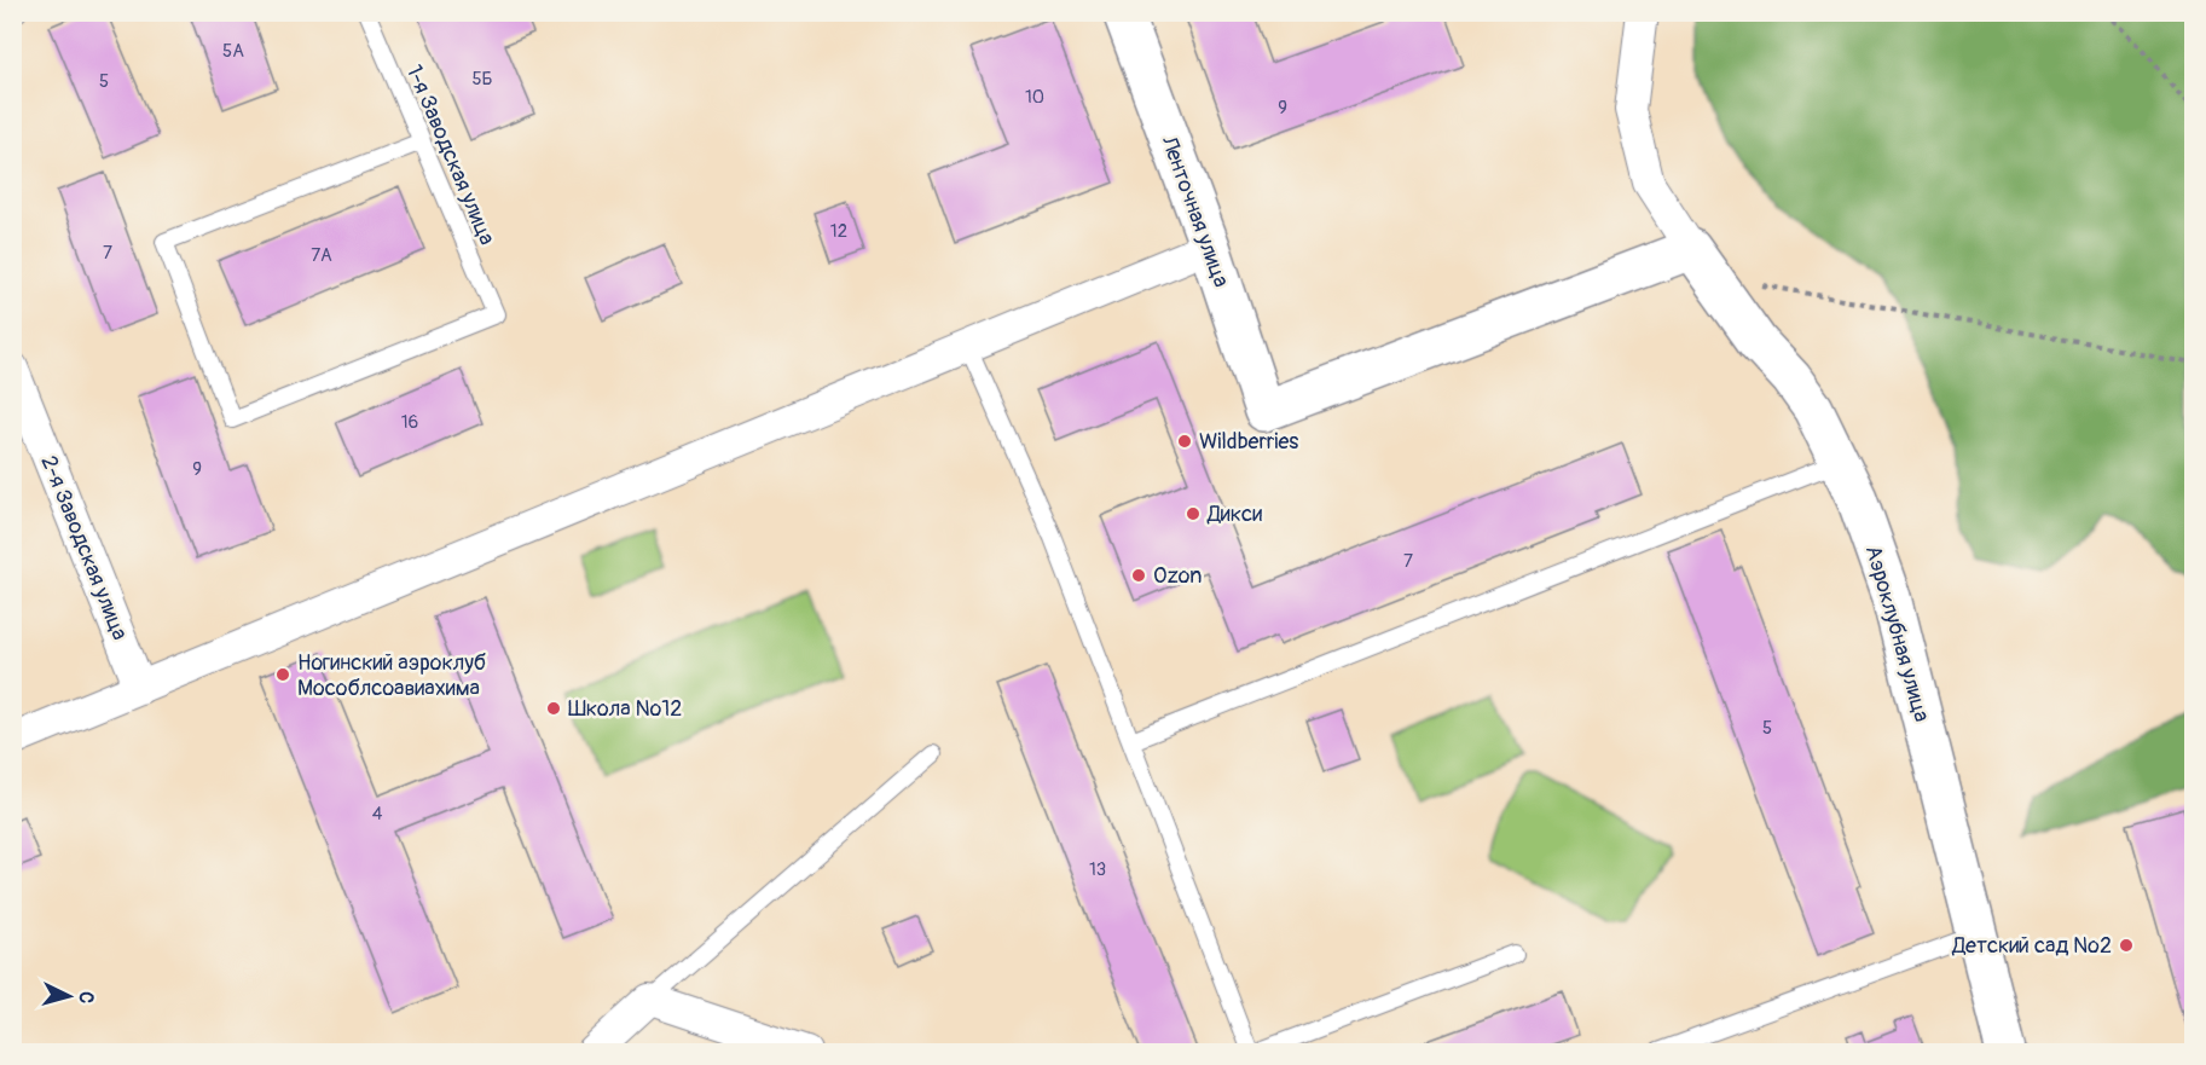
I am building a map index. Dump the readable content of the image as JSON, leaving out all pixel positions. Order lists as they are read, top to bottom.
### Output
{
  "streets": {
    "street": ["Ленточная улица", "2-я Заводская улица", "Аэроклубная улица"],
    "lane": ["1-я Заводская улица"]
  },
  "crossings": [
    ["Ленточная улица", "Аэроклубная улица"]
  ],
  "places": [
    "Wildberries",
    "Дикси",
    "Ozon",
    "Ногинский аэроклуб Мособлсоавиахима",
    "Школа №12",
    "Детский сад №2"
  ],
  "house_numbers": [
    "5А",
    "5Б",
    "5",
    "10",
    "9",
    "12",
    "7",
    "7А",
    "16",
    "9",
    "7",
    "5",
    "4",
    "13"
  ],
  "north": "right"
}
